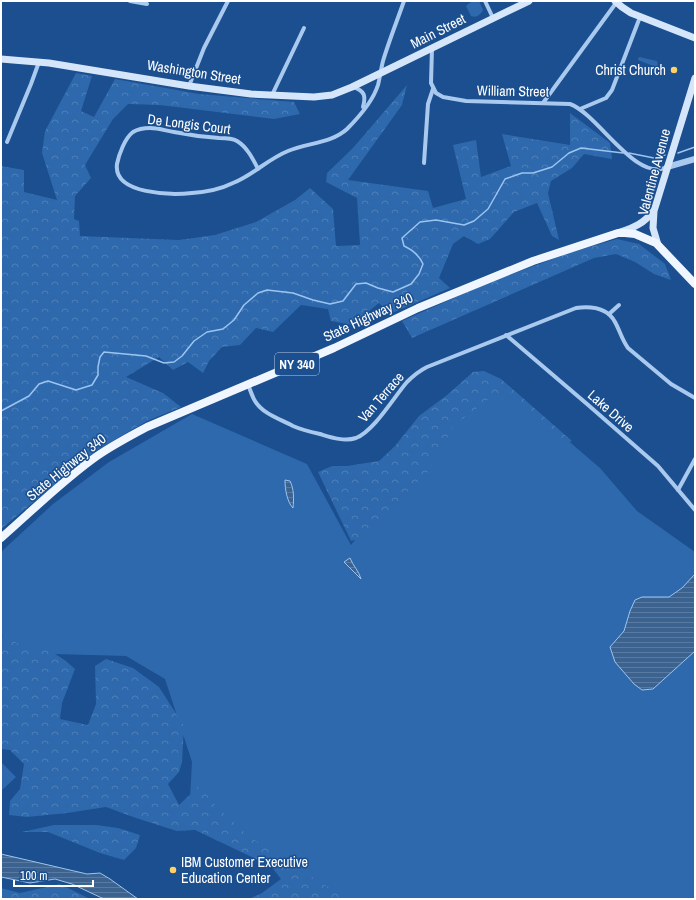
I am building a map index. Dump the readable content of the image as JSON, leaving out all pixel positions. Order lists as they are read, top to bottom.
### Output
{
  "streets": {
    "main road": [
      "Main Street",
      "Washington Street",
      "Valentine Avenue",
      "State Highway 340",
      "NY 340"
    ],
    "street": [
      "William Street",
      "De Longis Court",
      "Van Terrace",
      "Lake Drive"
    ]
  },
  "crossings": [
    ["Main Street", "Washington Street"],
    ["William Street", "Valentine Avenue"],
    ["Valentine Avenue", "State Highway 340"],
    ["State Highway 340", "Van Terrace"],
    ["Van Terrace", "Lake Drive"]
  ],
  "places": ["Christ Church", "IBM Customer Executive Education Center"],
  "scale_bar": "100 m"
}
